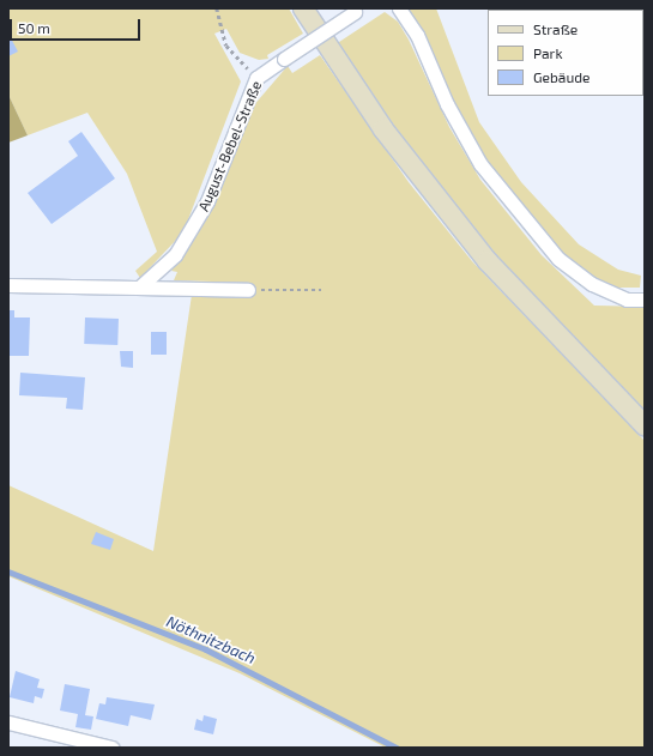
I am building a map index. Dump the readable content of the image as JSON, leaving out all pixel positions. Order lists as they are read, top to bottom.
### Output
{
  "streets": {
    "street": ["August-Bebel-Straße"]
  },
  "water": ["Nöthnitzbach"],
  "legend": ["Straße", "Park", "Gebäude"],
  "scale_bar": "50 m"
}
